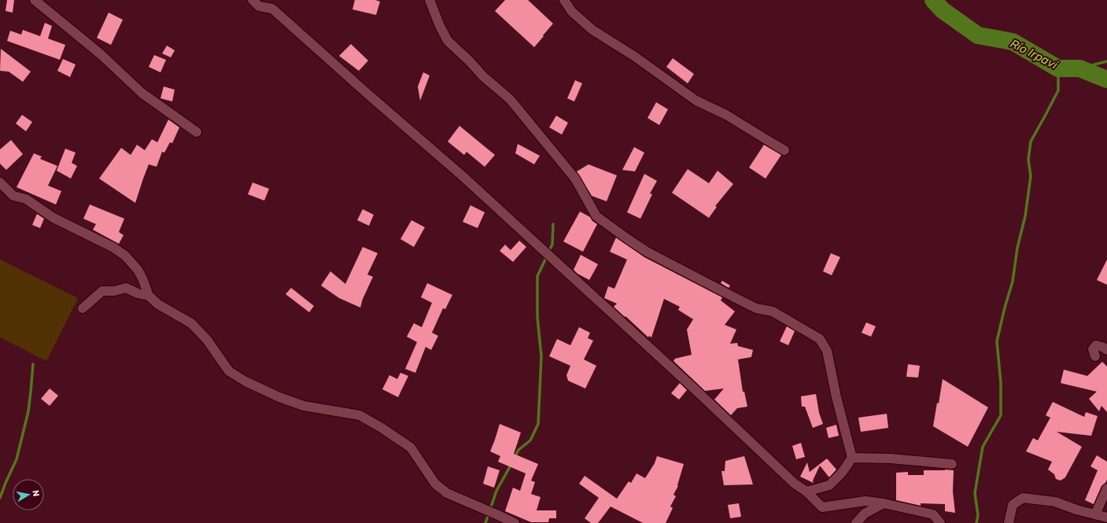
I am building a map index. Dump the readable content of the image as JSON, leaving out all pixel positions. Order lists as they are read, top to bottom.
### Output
{
  "water": ["Río Irpavi"],
  "north": "right"
}
